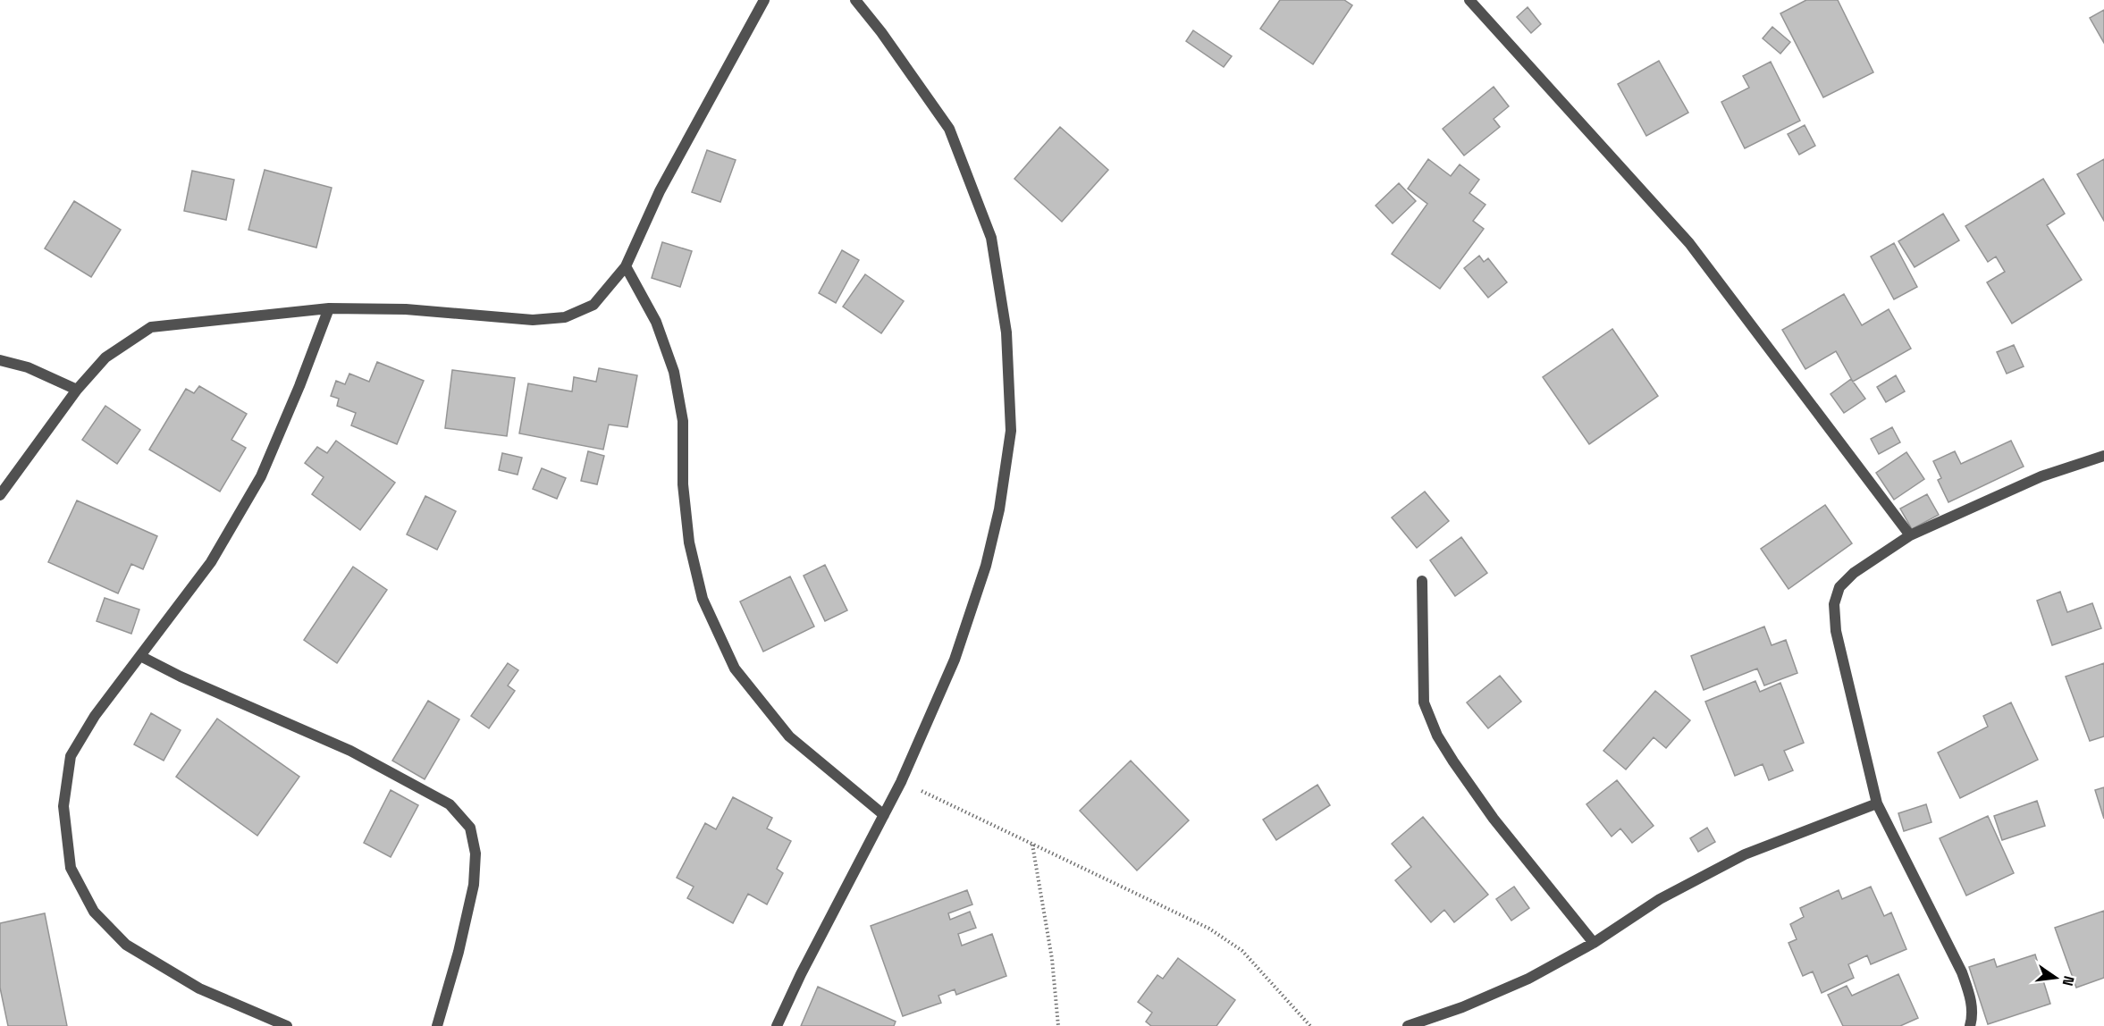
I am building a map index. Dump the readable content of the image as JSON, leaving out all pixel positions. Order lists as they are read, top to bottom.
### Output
{
  "north": "right"
}
